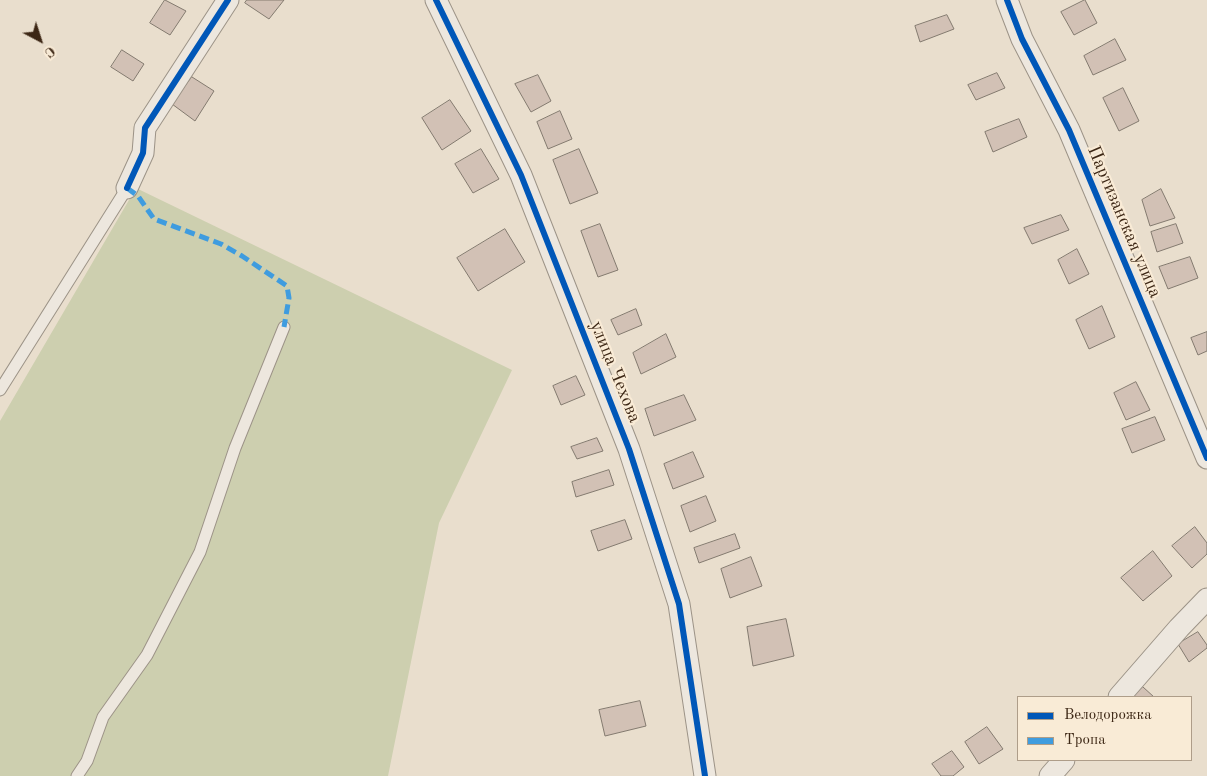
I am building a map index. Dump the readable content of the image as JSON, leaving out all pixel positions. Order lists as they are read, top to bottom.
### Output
{
  "streets": {
    "street": ["Партизанская улица", "улица Чехова"]
  },
  "legend": ["Велодорожка", "Тропа"],
  "north": "bottom right"
}
